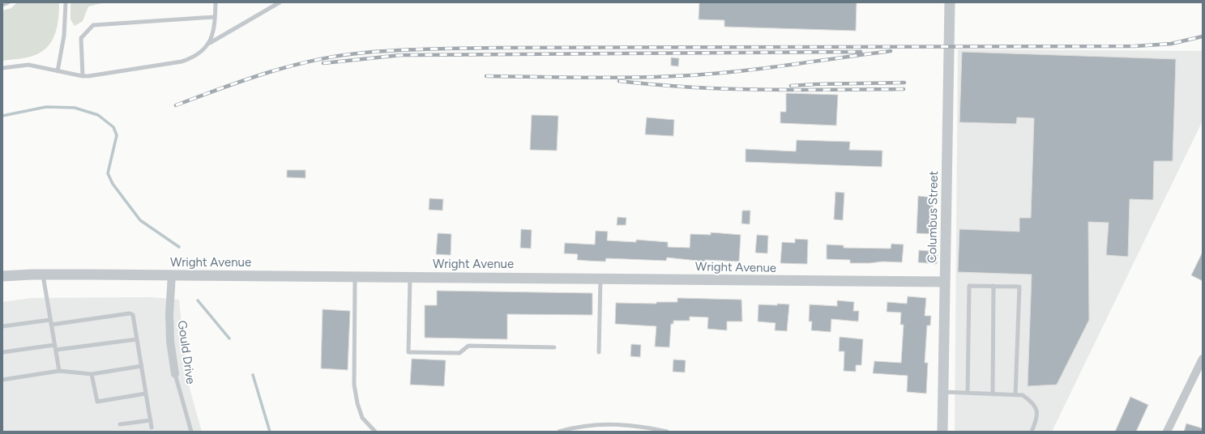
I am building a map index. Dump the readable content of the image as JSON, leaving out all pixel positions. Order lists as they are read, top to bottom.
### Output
{
  "streets": {
    "street": ["Columbus Street", "Wright Avenue", "Gould Drive"]
  },
  "crossings": [
    ["Columbus Street", "Wright Avenue"],
    ["Wright Avenue", "Gould Drive"]
  ]
}
